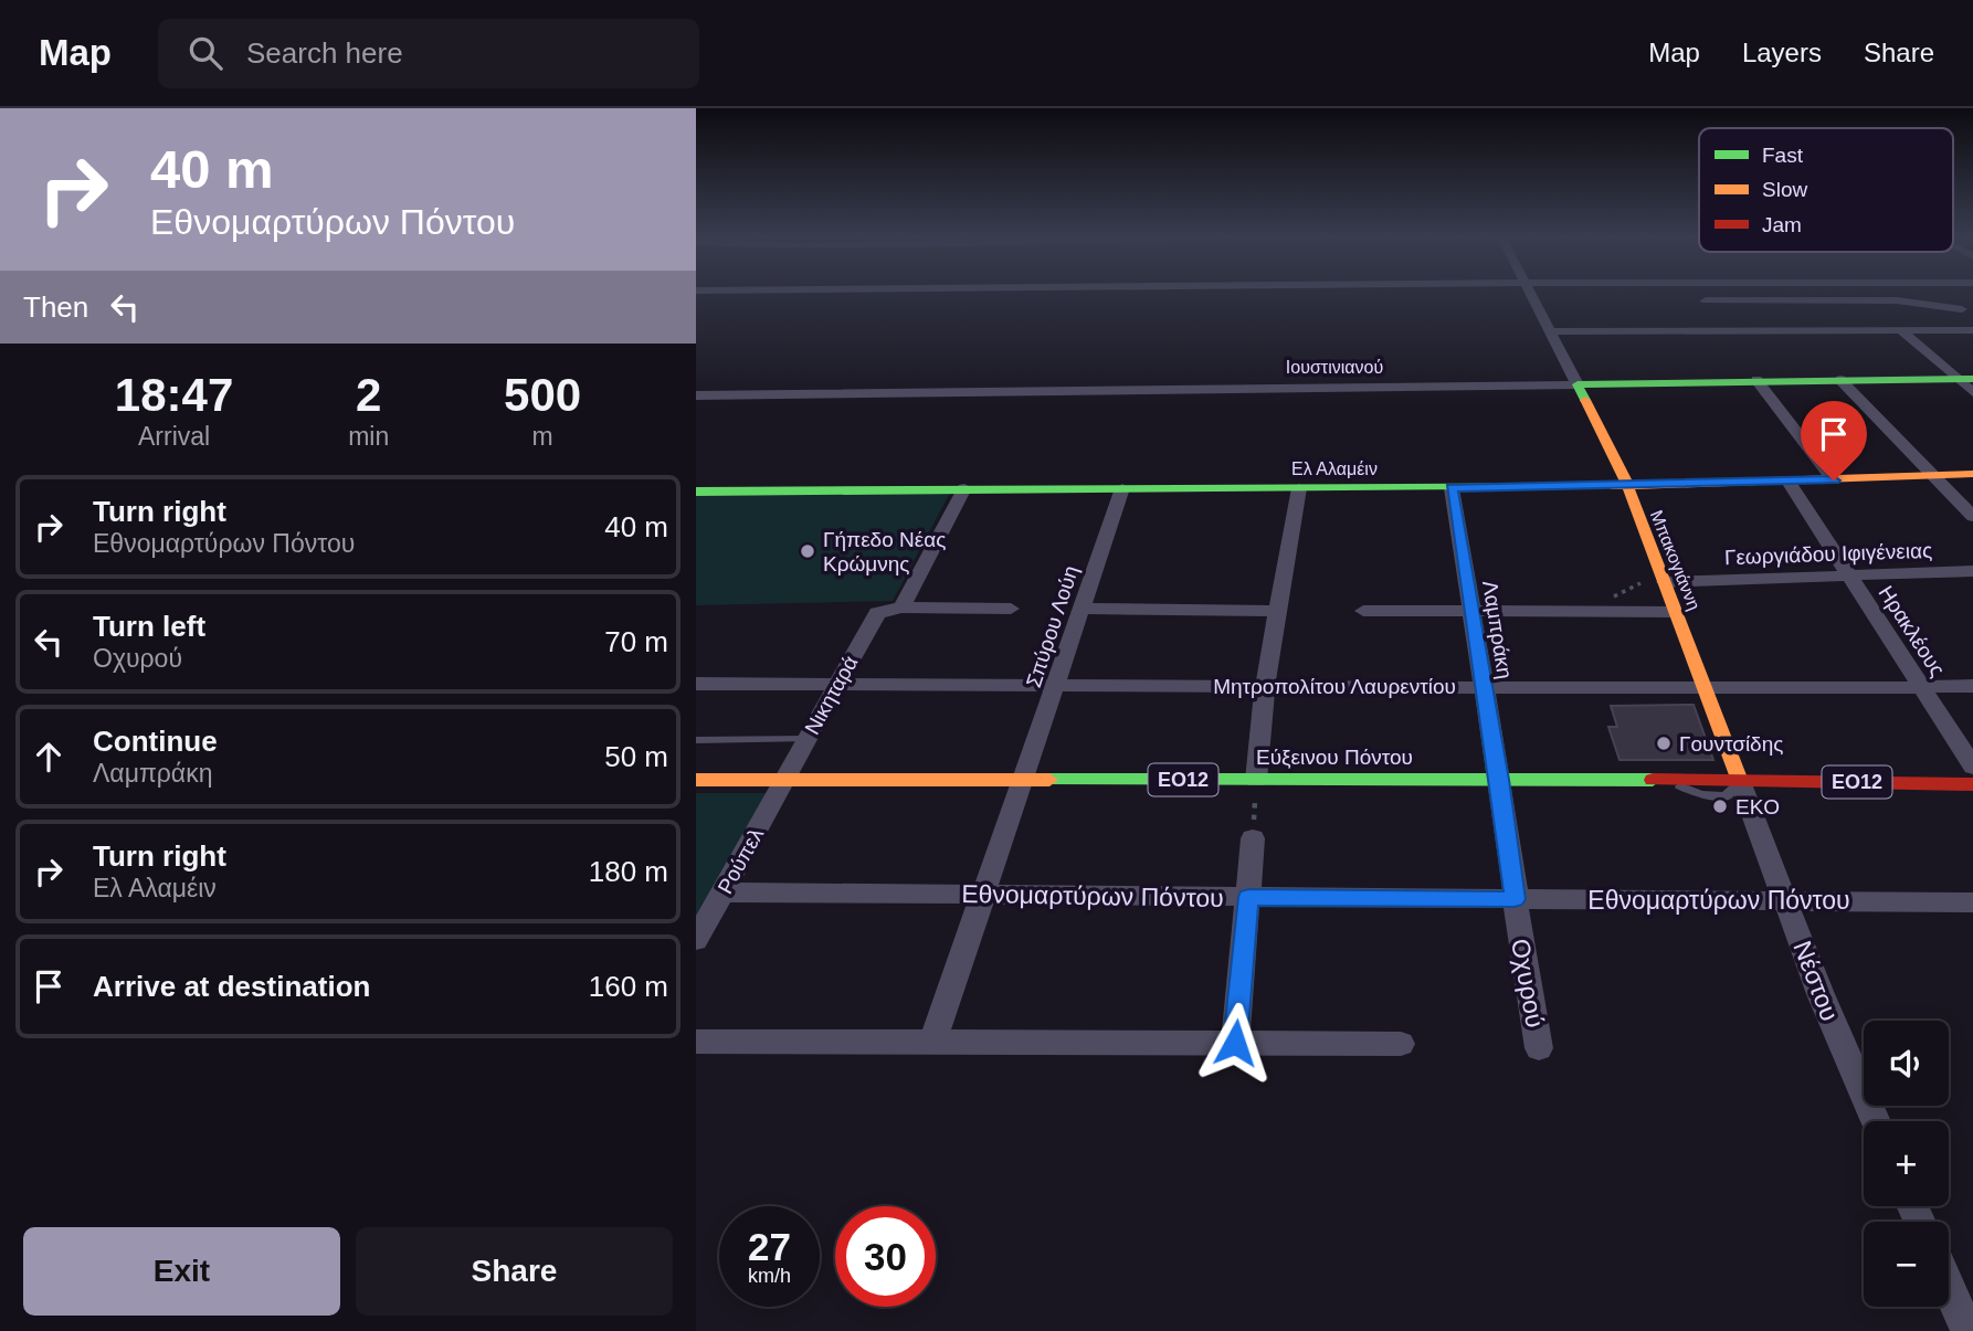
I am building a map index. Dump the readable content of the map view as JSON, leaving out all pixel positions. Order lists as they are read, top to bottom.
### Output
{
  "streets": {
    "street": [
      "Ιουστινιανού",
      "Ελ Αλαμέιν",
      "Γεωργιάδου Ιφιγένειας",
      "Μπακογιάννη",
      "Σπύρου Λούη",
      "Λαμπράκη",
      "Ηρακλέους",
      "Μητροπολίτου Λαυρεντίου",
      "Νικηταρά",
      "Εύξεινου Πόντου",
      "ΕΟ12",
      "Ρούπελ",
      "Εθνομαρτύρων Πόντου",
      "Νέστου",
      "Οχυρού"
    ]
  },
  "crossings": [
    ["Ιουστινιανού", "Μπακογιάννη"],
    ["Ελ Αλαμέιν", "Μπακογιάννη"],
    ["Ελ Αλαμέιν", "Σπύρου Λούη"],
    ["Ελ Αλαμέιν", "Λαμπράκη"],
    ["Ελ Αλαμέιν", "Ηρακλέους"],
    ["Γεωργιάδου Ιφιγένειας", "Μπακογιάννη"],
    ["Γεωργιάδου Ιφιγένειας", "Ηρακλέους"],
    ["Μπακογιάννη", "Μητροπολίτου Λαυρεντίου"],
    ["Μπακογιάννη", "Εύξεινου Πόντου"],
    ["Μπακογιάννη", "Νέστου"],
    ["Σπύρου Λούη", "Μητροπολίτου Λαυρεντίου"],
    ["Σπύρου Λούη", "Εύξεινου Πόντου"],
    ["Σπύρου Λούη", "Εθνομαρτύρων Πόντου"],
    ["Λαμπράκη", "Μητροπολίτου Λαυρεντίου"],
    ["Λαμπράκη", "Εύξεινου Πόντου"],
    ["Λαμπράκη", "Οχυρού"],
    ["Ηρακλέους", "Μητροπολίτου Λαυρεντίου"],
    ["Μητροπολίτου Λαυρεντίου", "Νικηταρά"],
    ["Νικηταρά", "Εύξεινου Πόντου"],
    ["Νικηταρά", "Ρούπελ"],
    ["Εύξεινου Πόντου", "Ρούπελ"],
    ["Εύξεινου Πόντου", "Νέστου"],
    ["Εύξεινου Πόντου", "Οχυρού"],
    ["Ρούπελ", "Εθνομαρτύρων Πόντου"],
    ["Εθνομαρτύρων Πόντου", "Νέστου"],
    ["Εθνομαρτύρων Πόντου", "Οχυρού"]
  ],
  "places": ["Γήπεδο Νέας Κρώμνης", "Γουντσίδης", "EKO"],
  "legend": ["Fast", "Slow", "Jam"],
  "page": {
    "header": "Map",
    "search": "Search here",
    "nav": ["Map", "Layers", "Share"],
    "turn": ["40 m", "Εθνομαρτύρων Πόντου"],
    "then": "Then",
    "eta": [
      "18:47",
      "Arrival",
      "2",
      "min",
      "500",
      "m"
    ],
    "list": [
      {
        "name": "Turn right",
        "note": "Εθνομαρτύρων Πόντου",
        "value": "40 m"
      },
      {
        "name": "Turn left",
        "note": "Οχυρού",
        "value": "70 m"
      },
      {
        "name": "Continue",
        "note": "Λαμπράκη",
        "value": "50 m"
      },
      {
        "name": "Turn right",
        "note": "Ελ Αλαμέιν",
        "value": "180 m"
      },
      {
        "name": "Arrive at destination",
        "value": "160 m"
      }
    ],
    "map_buttons": ["+", "−"],
    "speed": "27 km/h",
    "limit": "30",
    "buttons": ["Exit", "Share"]
  }
}
